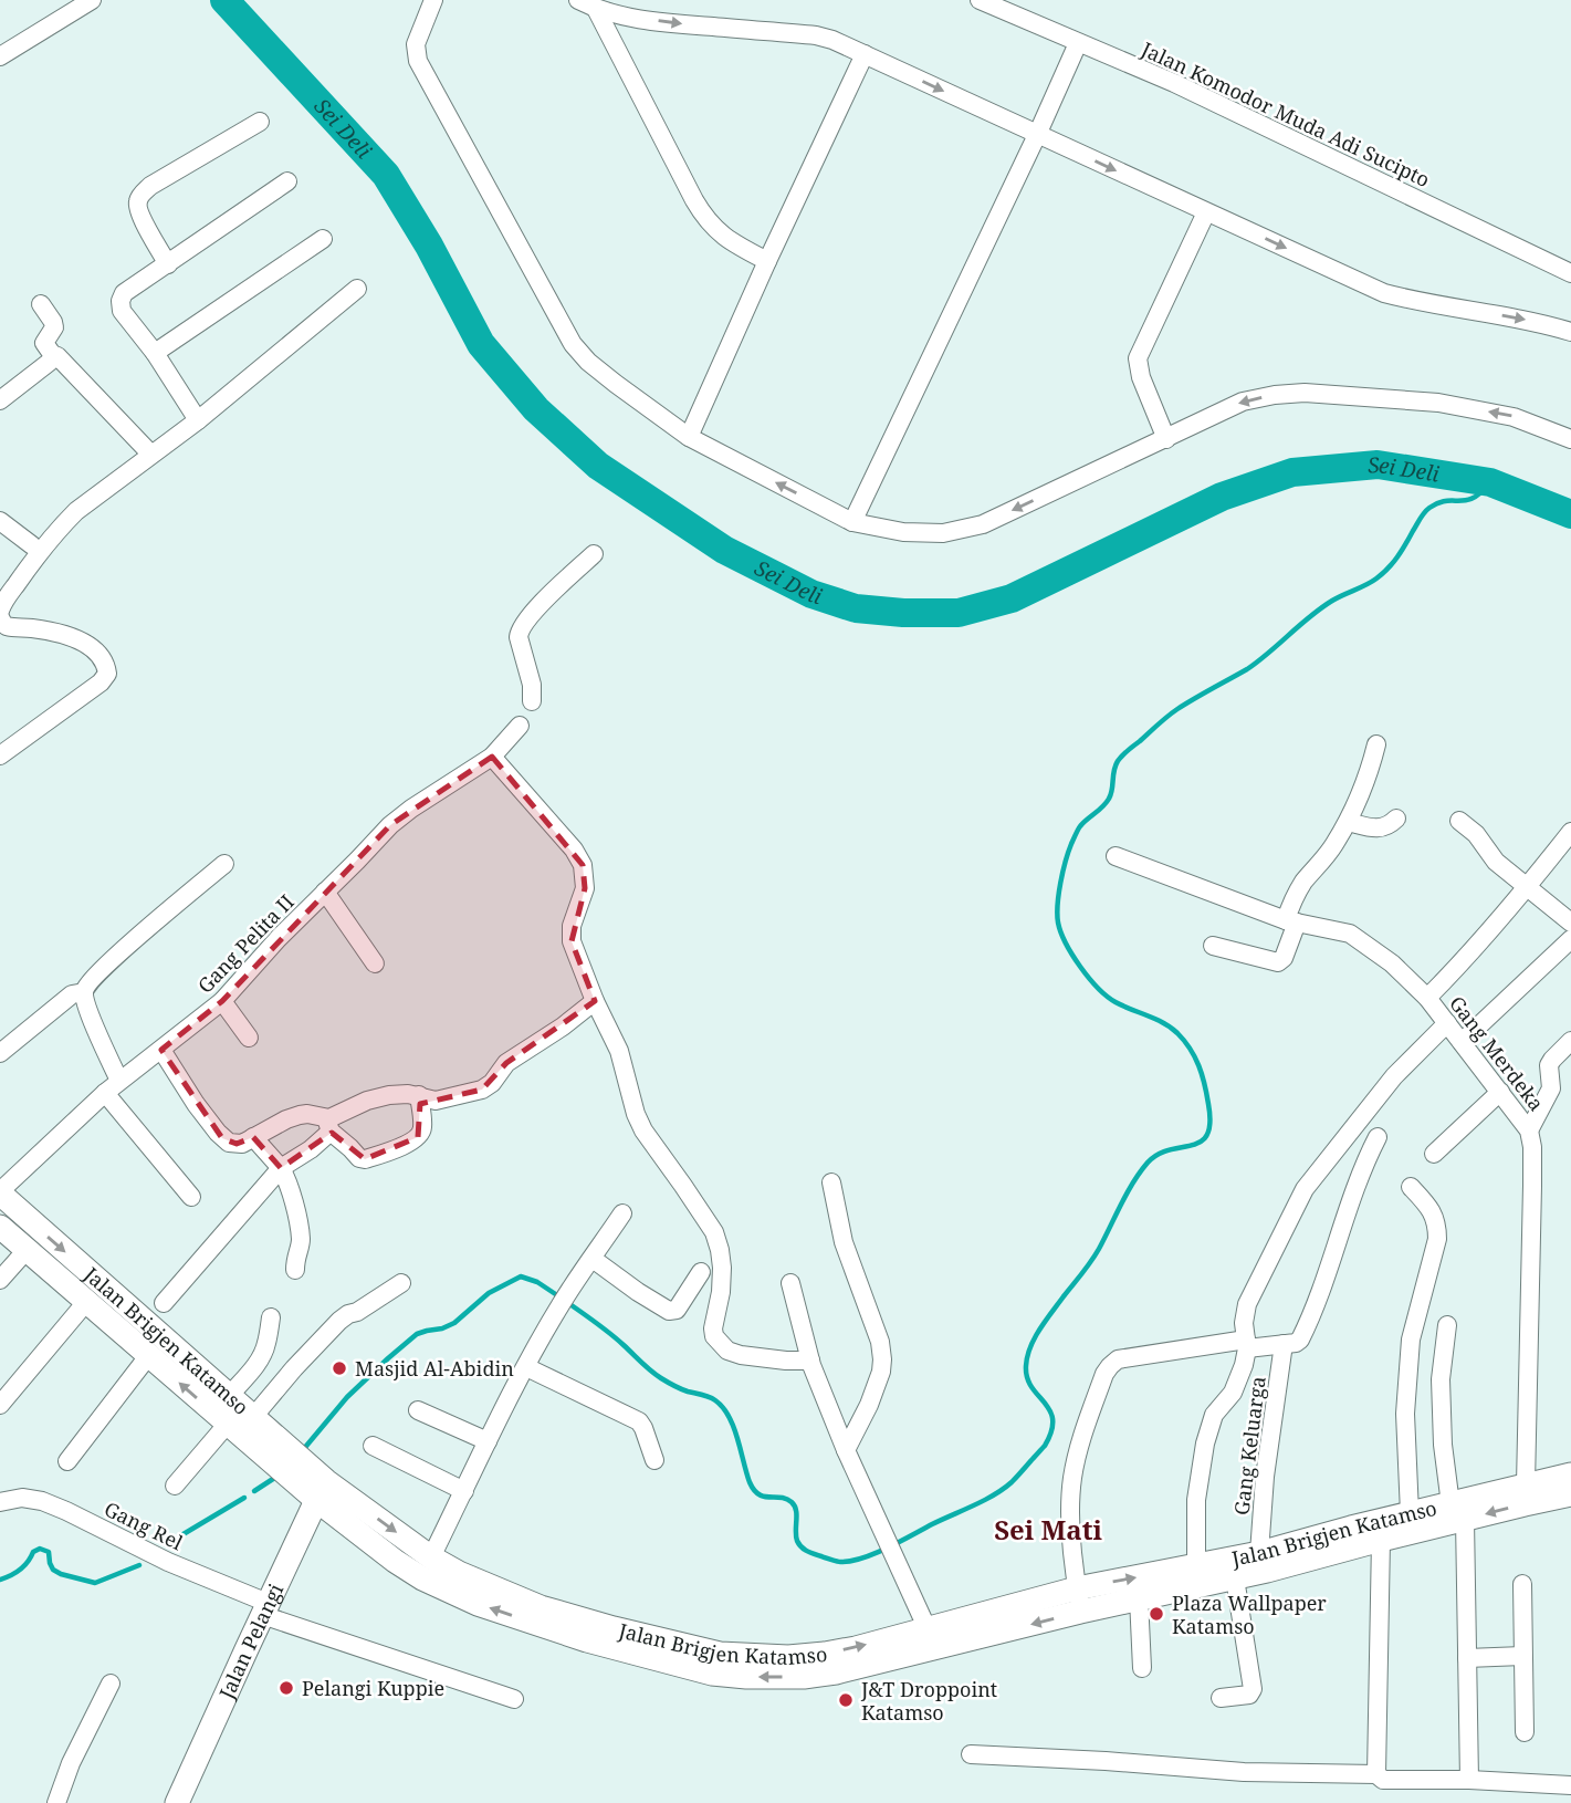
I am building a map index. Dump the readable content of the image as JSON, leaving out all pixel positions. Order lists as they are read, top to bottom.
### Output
{
  "streets": {
    "main road": ["Jalan Brigjen Katamso", "Jalan Pelangi"],
    "street": [
      "Jalan Komodor Muda Adi Sucipto",
      "Gang Pelita II",
      "Gang Merdeka",
      "Gang Keluarga",
      "Gang Rel"
    ]
  },
  "crossings": [
    ["Gang Pelita II", "Jalan Brigjen Katamso"],
    ["Gang Merdeka", "Jalan Brigjen Katamso"],
    ["Jalan Brigjen Katamso", "Gang Keluarga"],
    ["Jalan Brigjen Katamso", "Jalan Pelangi"],
    ["Gang Rel", "Jalan Pelangi"]
  ],
  "districts": ["Sei Mati"],
  "water": ["Sei Deli"],
  "places": [
    "Masjid Al-Abidin",
    "Plaza Wallpaper Katamso",
    "Pelangi Kuppie",
    "J&T Droppoint Katamso"
  ]
}
